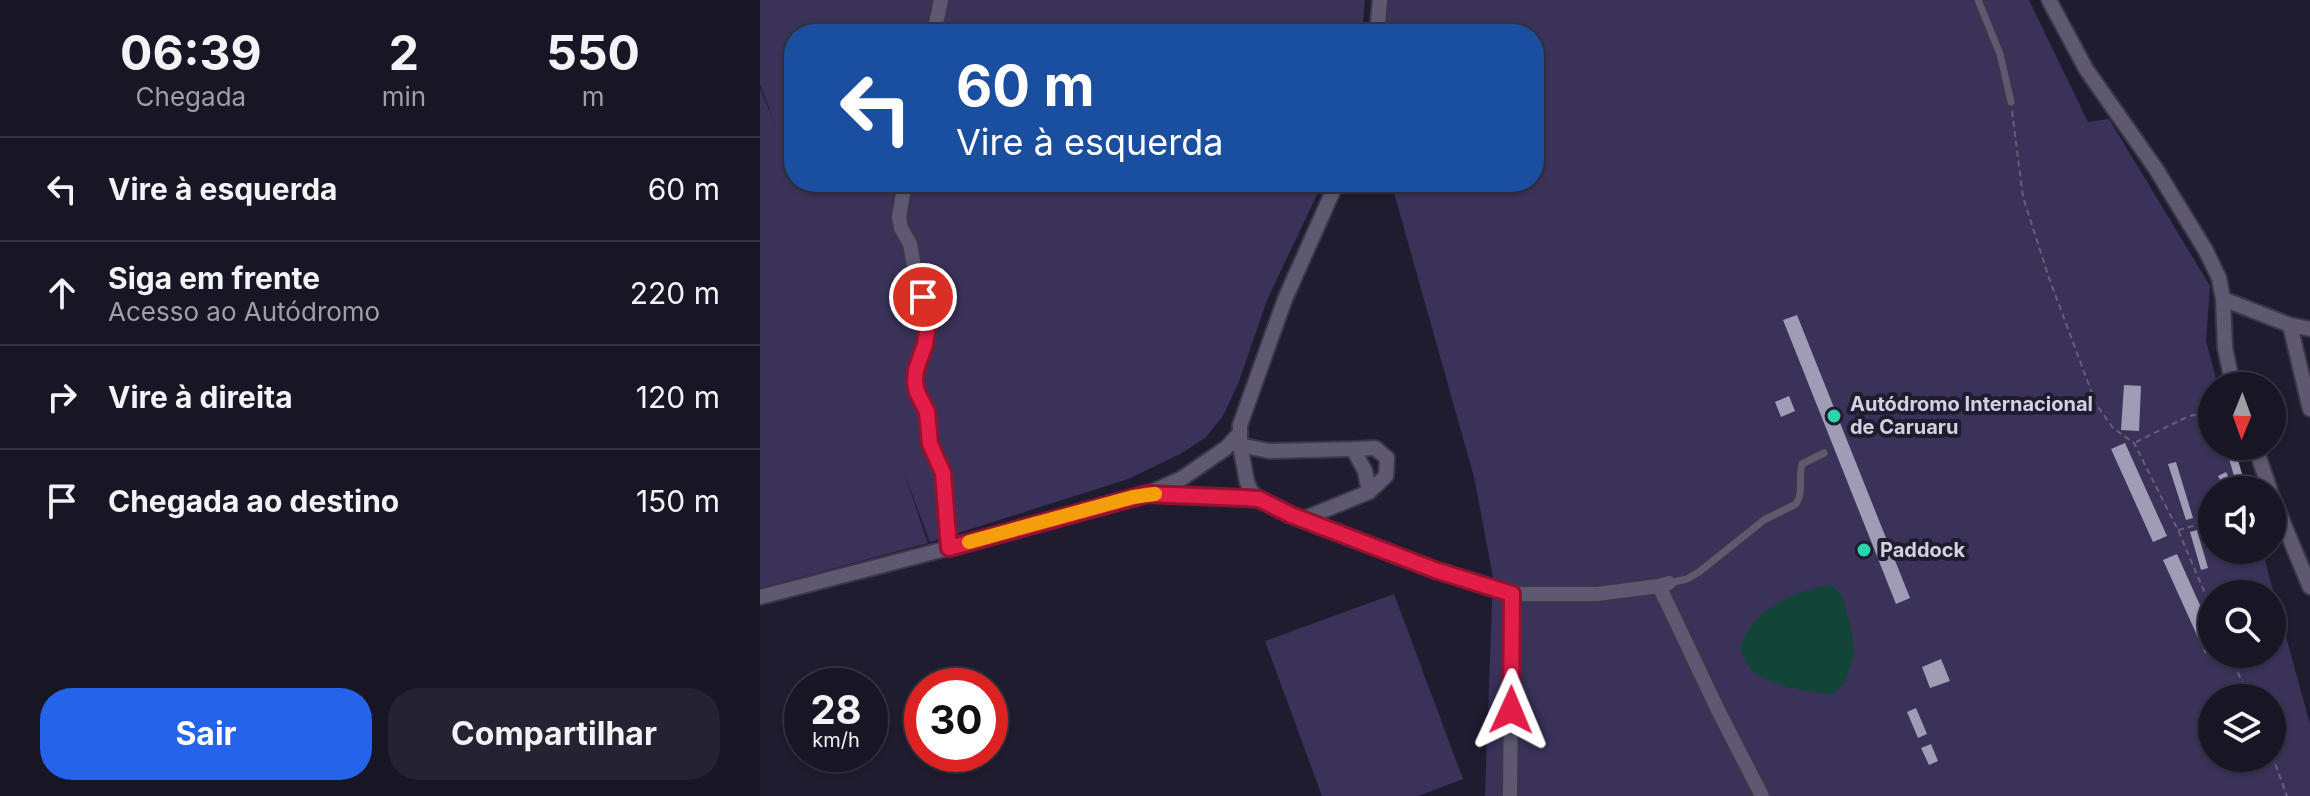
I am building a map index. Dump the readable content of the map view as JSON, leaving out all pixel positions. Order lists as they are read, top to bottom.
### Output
{
  "places": ["Autódromo Internacional de Caruaru", "Paddock"],
  "north": "bottom",
  "page": {
    "eta": [
      "06:39",
      "Chegada",
      "2",
      "min",
      "550",
      "m"
    ],
    "turn": ["60 m", "Vire à esquerda"],
    "list": [
      {
        "name": "Vire à esquerda",
        "value": "60 m"
      },
      {
        "name": "Siga em frente",
        "note": "Acesso ao Autódromo",
        "value": "220 m"
      },
      {
        "name": "Vire à direita",
        "value": "120 m"
      },
      {
        "name": "Chegada ao destino",
        "value": "150 m"
      }
    ],
    "speed": "28 km/h",
    "limit": "30",
    "buttons": ["Sair", "Compartilhar"]
  }
}
